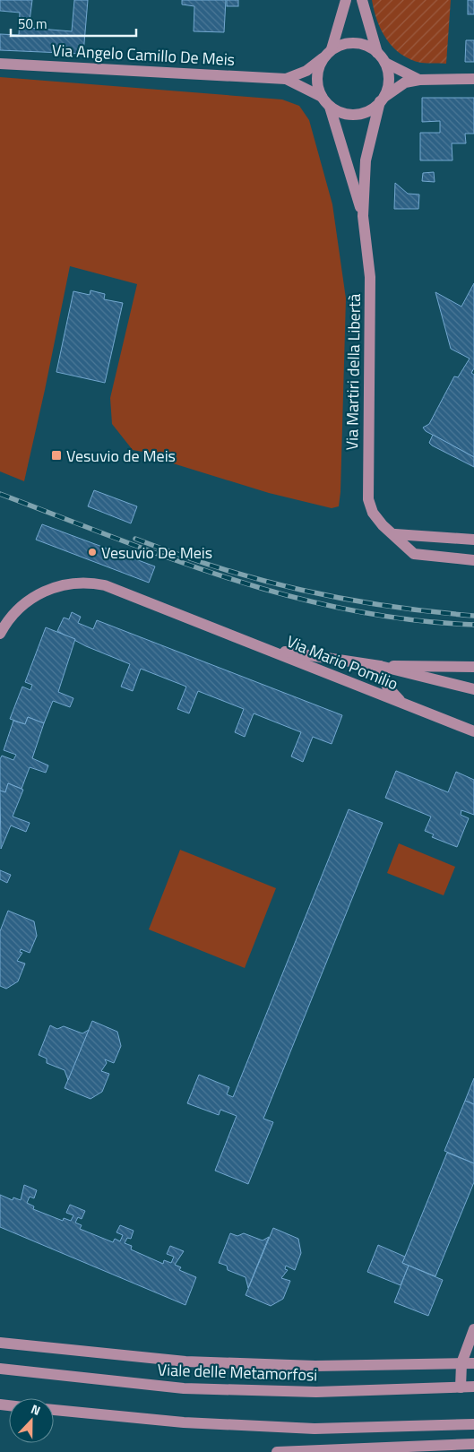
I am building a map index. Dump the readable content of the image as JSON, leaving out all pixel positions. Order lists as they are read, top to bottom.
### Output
{
  "streets": {
    "street": [
      "Via Angelo Camillo De Meis",
      "Via Martiri della Libertà",
      "Via Mario Pomilio",
      "Viale delle Metamorfosi"
    ]
  },
  "crossings": [
    ["Via Angelo Camillo De Meis", "Via Martiri della Libertà"]
  ],
  "places": {
    "transit": ["Vesuvio de Meis"],
    "other": ["Vesuvio De Meis"]
  },
  "scale_bar": "50 m",
  "north": "top"
}
